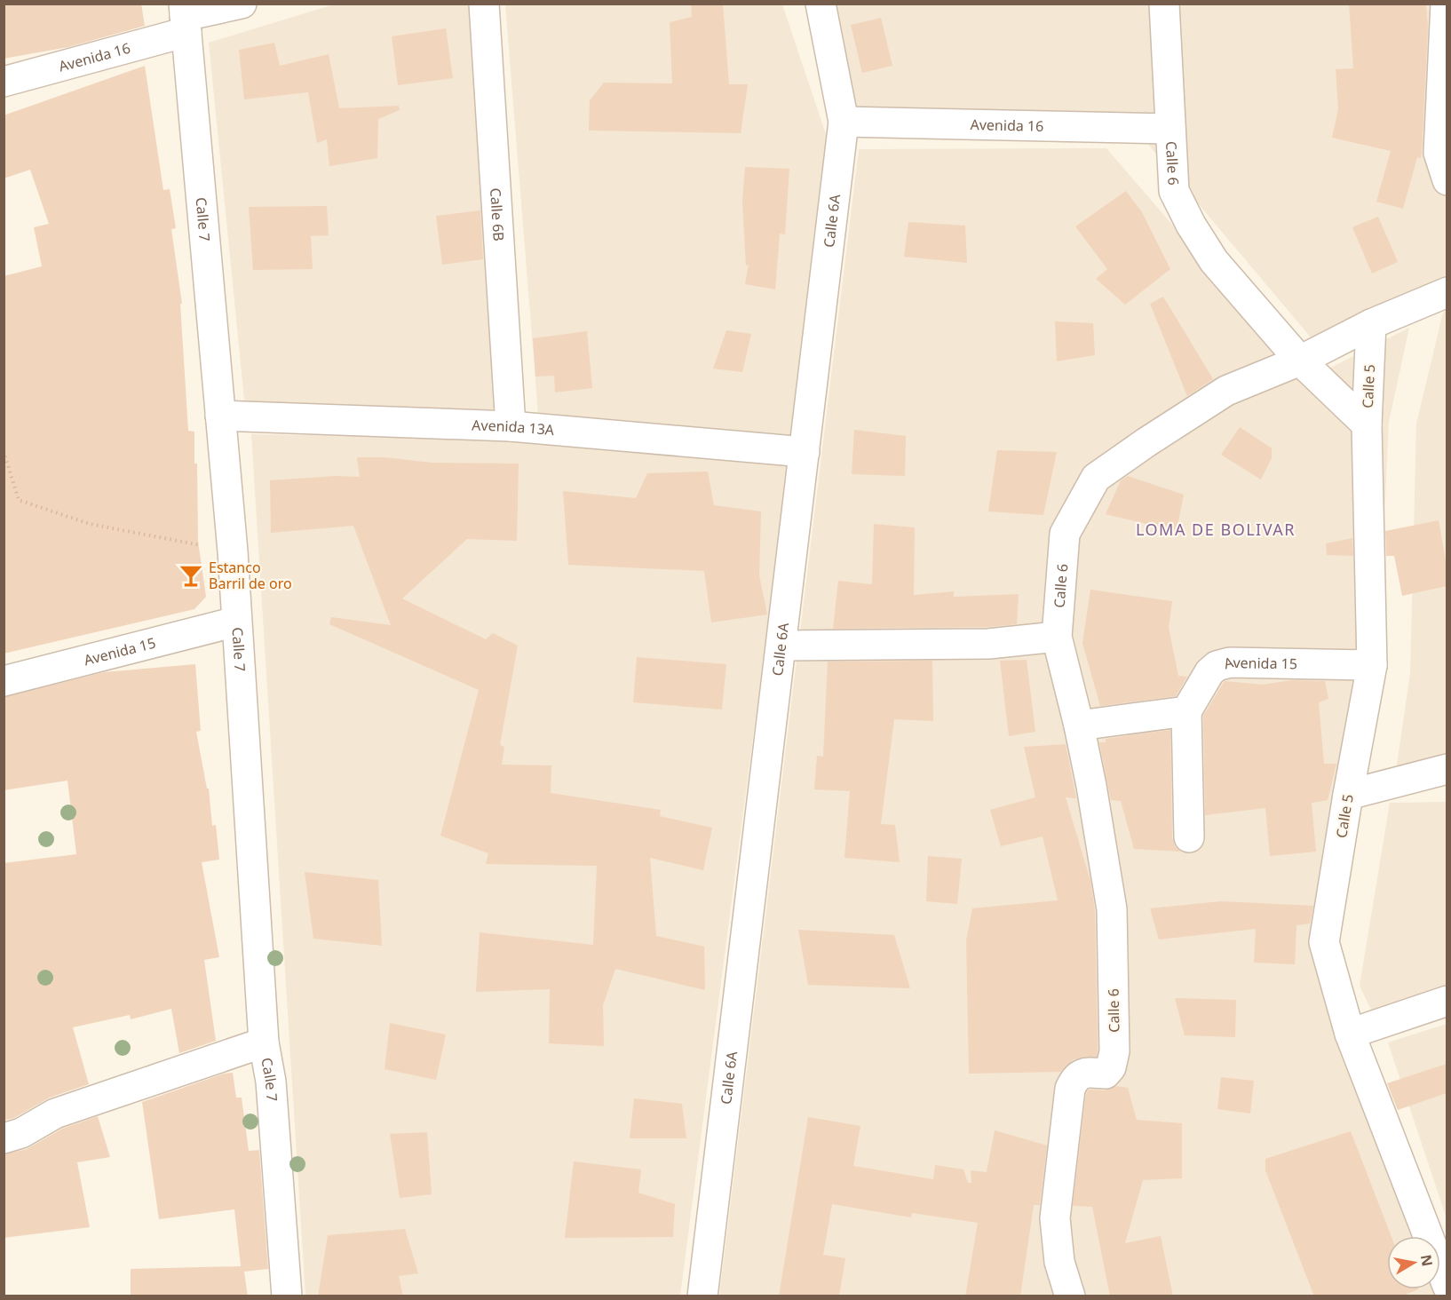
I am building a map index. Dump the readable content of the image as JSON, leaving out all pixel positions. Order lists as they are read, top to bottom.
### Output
{
  "streets": {
    "street": [
      "Avenida 16",
      "Calle 6",
      "Calle 6B",
      "Calle 7",
      "Calle 6A",
      "Calle 5",
      "Avenida 13A",
      "Avenida 15"
    ]
  },
  "crossings": [
    ["Avenida 16", "Calle 6"],
    ["Avenida 16", "Calle 7"],
    ["Avenida 16", "Calle 6A"],
    ["Calle 6B", "Avenida 13A"],
    ["Calle 7", "Avenida 13A"],
    ["Calle 7", "Avenida 15"],
    ["Calle 6A", "Avenida 13A"],
    ["Calle 5", "Avenida 15"]
  ],
  "districts": ["LOMA DE BOLIVAR"],
  "places": {
    "bar": ["Estanco Barril de oro"]
  },
  "north": "right"
}
